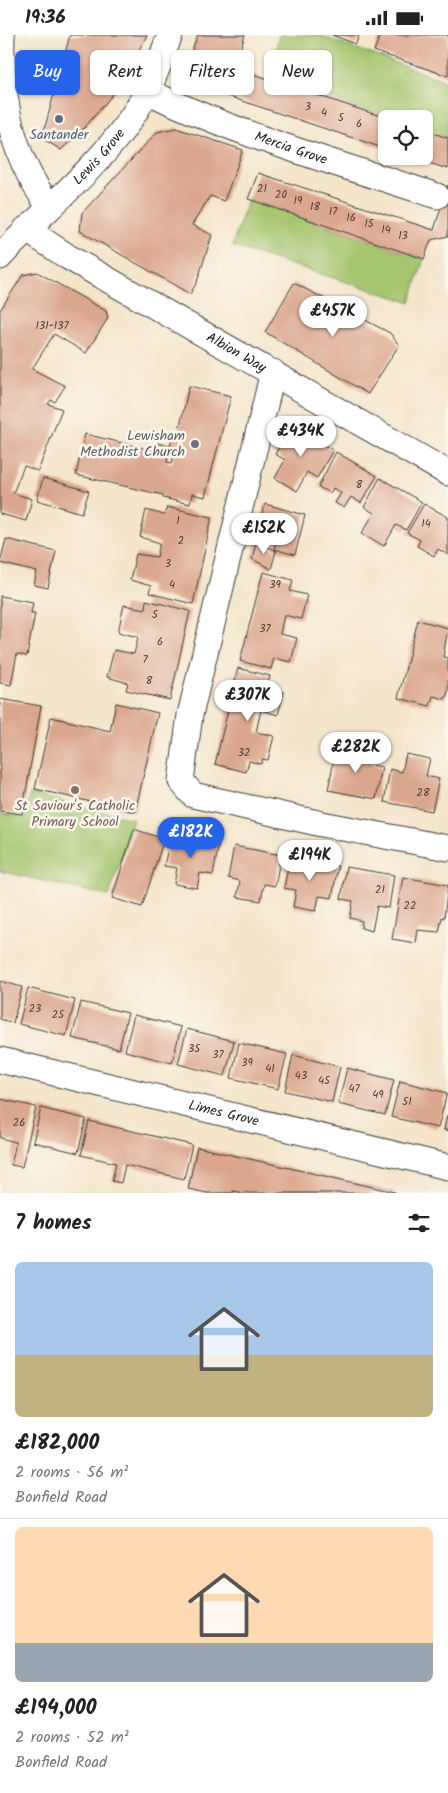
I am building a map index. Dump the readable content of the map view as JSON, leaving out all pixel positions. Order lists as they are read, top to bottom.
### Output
{
  "streets": {
    "street": [
      "Mercia Grove",
      "Lewis Grove",
      "Albion Way",
      "Limes Grove"
    ]
  },
  "crossings": [
    ["Lewis Grove", "Albion Way"]
  ],
  "places": ["Santander", "Lewisham Methodist Church", "St Saviour's Catholic Primary School"],
  "house_numbers": [
    "3",
    "4",
    "5",
    "6",
    "21",
    "20",
    "19",
    "18",
    "17",
    "16",
    "15",
    "14",
    "13",
    "131-137",
    "8",
    "1",
    "14",
    "2",
    "3",
    "4",
    "39",
    "5",
    "37",
    "6",
    "7",
    "8",
    "32",
    "28",
    "21",
    "22",
    "23",
    "25",
    "35",
    "37",
    "39",
    "41",
    "43",
    "45",
    "47",
    "49",
    "51",
    "26"
  ],
  "page": {
    "status": "19:36",
    "chip": [
      "Buy",
      "Rent",
      "Filters",
      "New"
    ],
    "price": [
      "£457K",
      "£434K",
      "£152K",
      "£307K",
      "£282K",
      "£182K",
      "£194K"
    ],
    "heading": "7 homes",
    "list": [
      {
        "name": "£182,000",
        "note": "2 rooms · 56 m² · Bonfield Road"
      },
      {
        "name": "£194,000",
        "note": "2 rooms · 52 m² · Bonfield Road"
      }
    ]
  }
}
